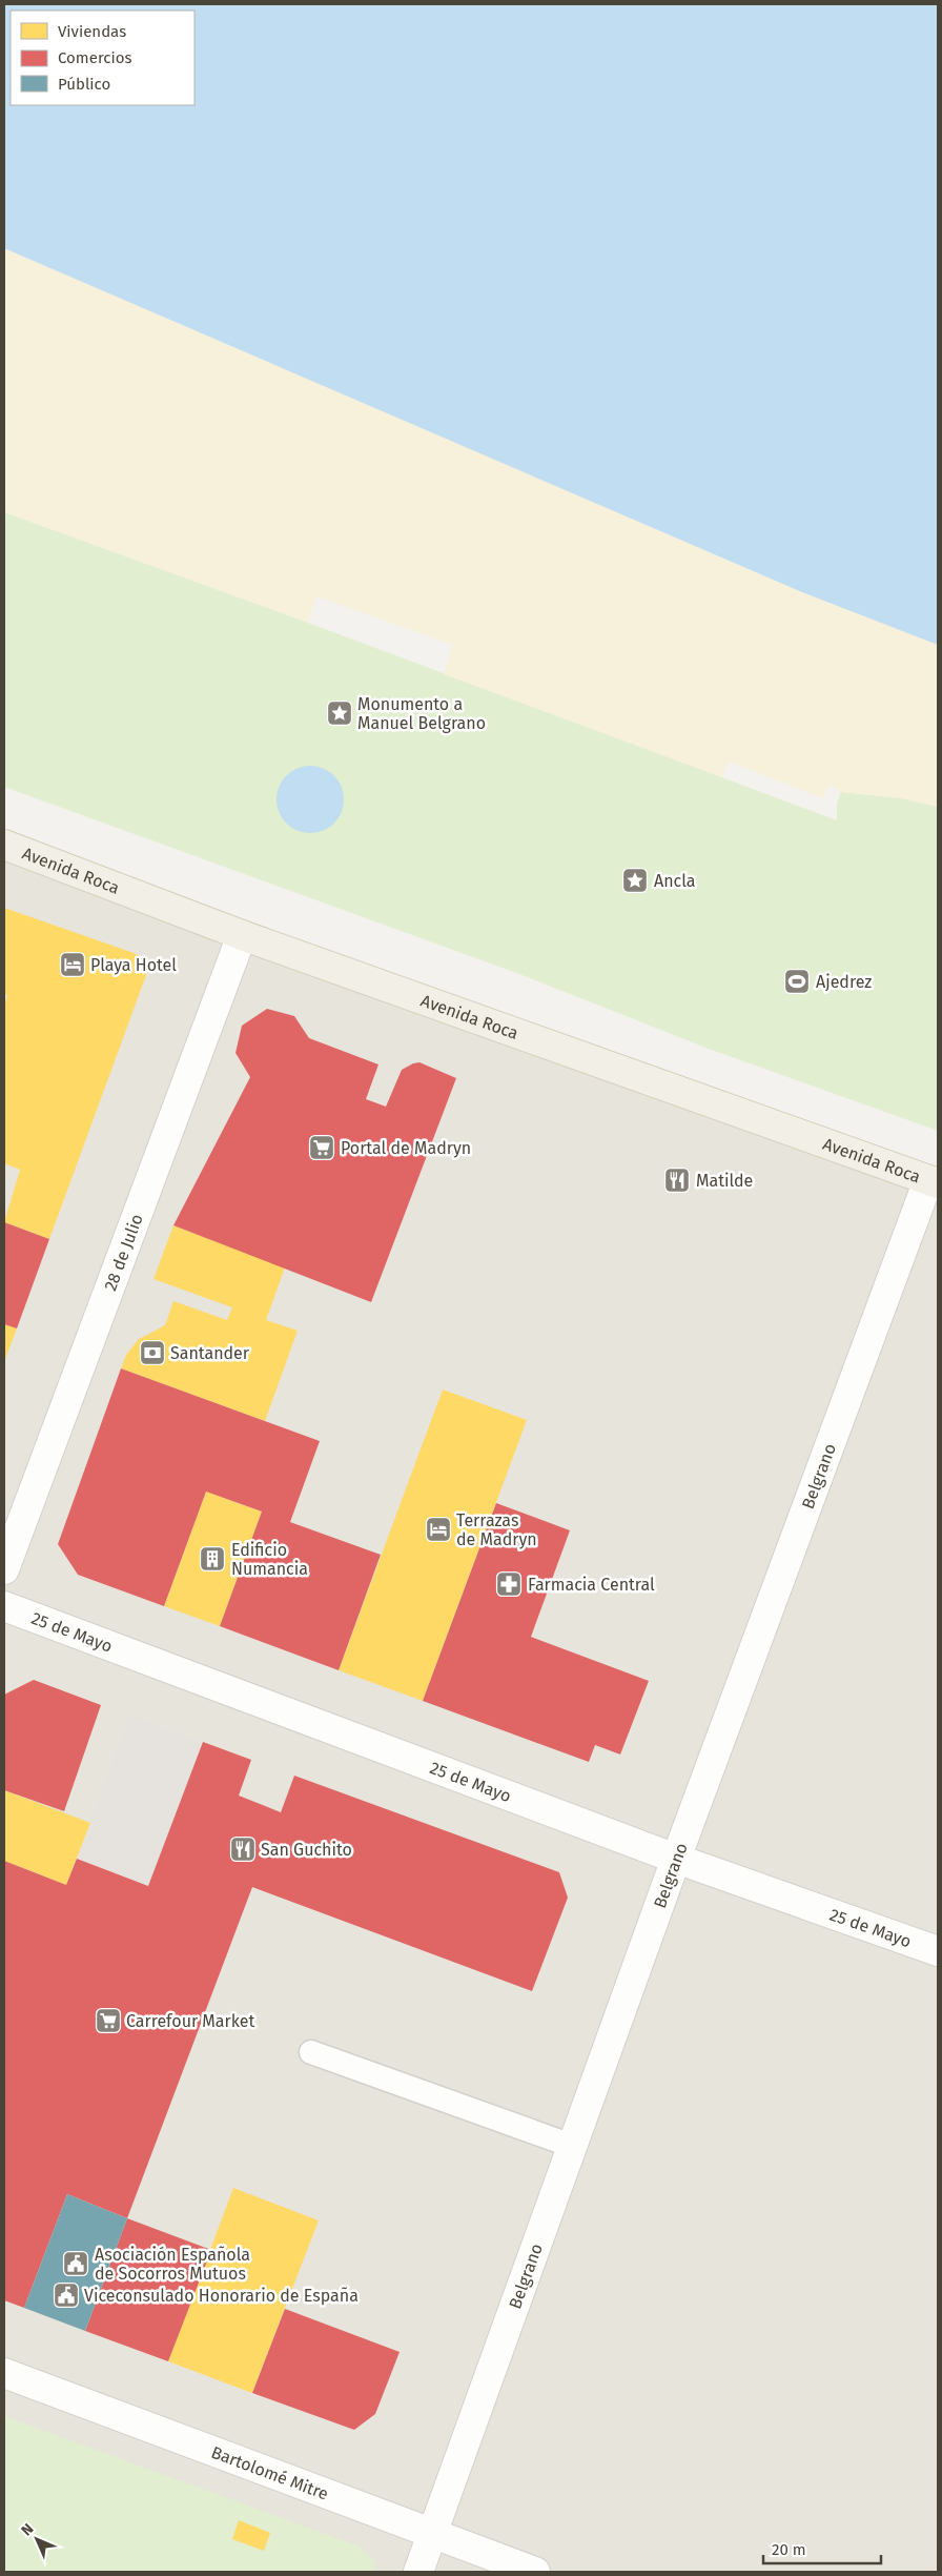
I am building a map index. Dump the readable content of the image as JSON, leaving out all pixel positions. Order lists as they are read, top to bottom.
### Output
{
  "streets": {
    "main road": ["Avenida Roca"],
    "street": [
      "28 de Julio",
      "Belgrano",
      "25 de Mayo",
      "Bartolomé Mitre"
    ]
  },
  "crossings": [
    ["Avenida Roca", "28 de Julio"],
    ["Avenida Roca", "Belgrano"],
    ["Belgrano", "25 de Mayo"],
    ["Belgrano", "Bartolomé Mitre"]
  ],
  "places": {
    "place": ["Monumento a Manuel Belgrano", "Ancla"],
    "hotel": ["Playa Hotel", "Terrazas de Madryn"],
    "sports": ["Ajedrez"],
    "supermarket": ["Portal de Madryn", "Carrefour Market"],
    "restaurant": ["Matilde", "San Guchito"],
    "bank": ["Santander"],
    "building": ["Edificio Numancia"],
    "pharmacy": ["Farmacia Central"],
    "public building": ["Asociación Española de Socorros Mutuos", "Viceconsulado Honorario de España"]
  },
  "legend": ["Viviendas", "Comercios", "Público"],
  "scale_bar": "20 m",
  "north": "top left"
}
